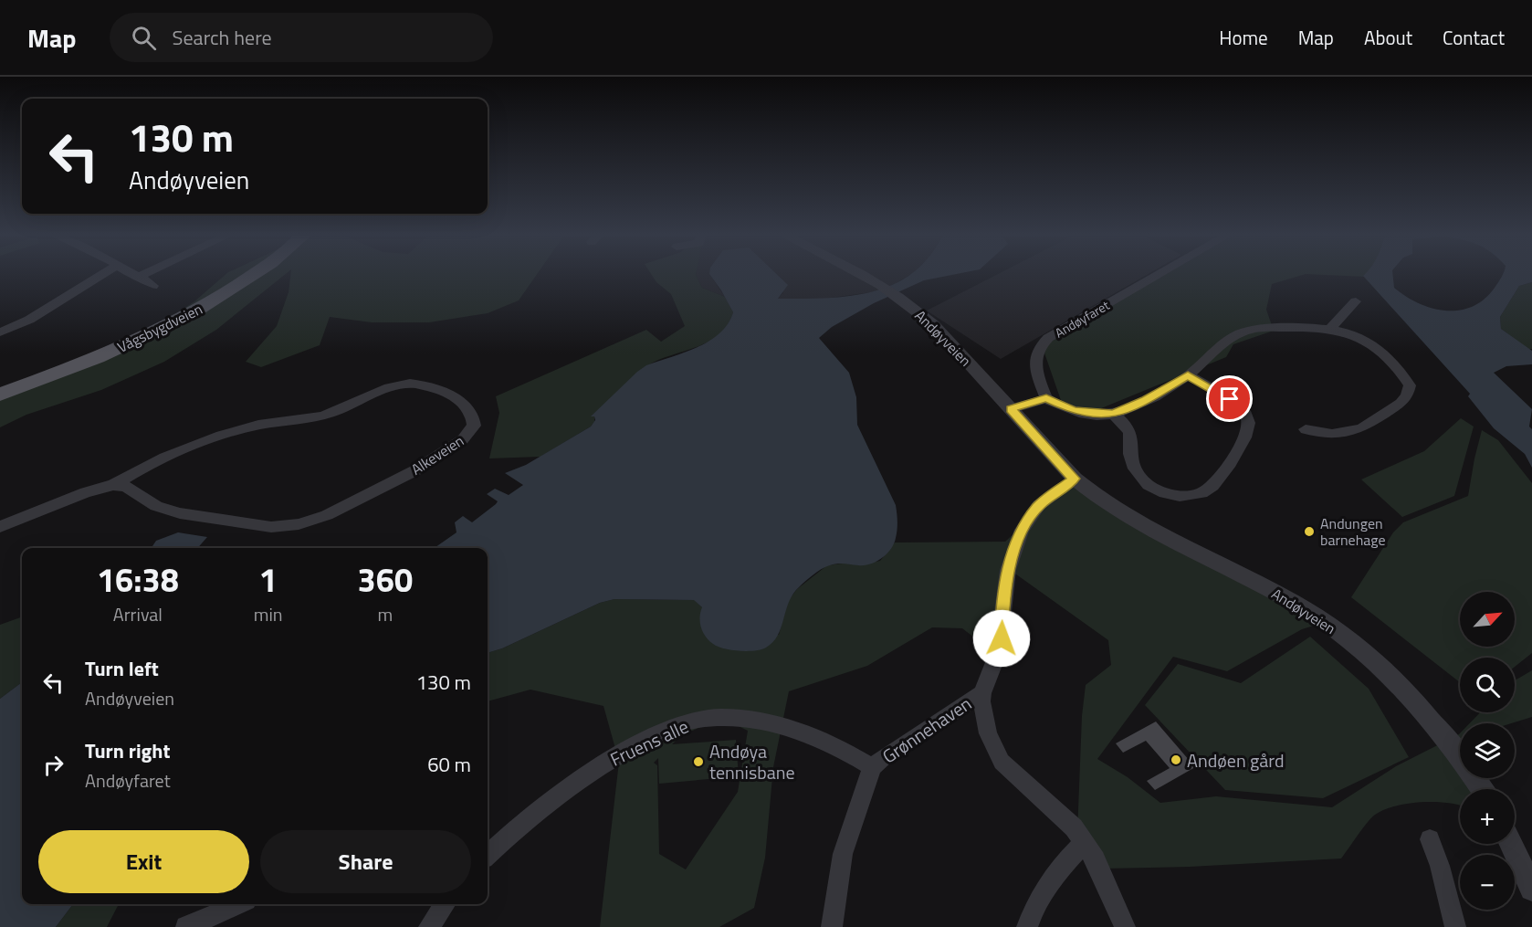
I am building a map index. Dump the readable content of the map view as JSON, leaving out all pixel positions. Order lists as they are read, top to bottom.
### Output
{
  "streets": {
    "main road": ["Vågsbygdveien"],
    "street": [
      "Andøyfaret",
      "Andøyveien",
      "Alkeveien",
      "Grønnehaven",
      "Fruens alle"
    ]
  },
  "crossings": [
    ["Grønnehaven", "Fruens alle"]
  ],
  "places": ["Andungen barnehage", "Andøen gård", "Andøya tennisbane"],
  "north": "top right",
  "page": {
    "header": "Map",
    "search": "Search here",
    "nav": [
      "Home",
      "Map",
      "About",
      "Contact"
    ],
    "turn": ["130 m", "Andøyveien"],
    "eta": [
      "16:38",
      "Arrival",
      "1",
      "min",
      "360",
      "m"
    ],
    "map_buttons": ["+", "−"],
    "list": [
      {
        "name": "Turn left",
        "note": "Andøyveien",
        "value": "130 m"
      },
      {
        "name": "Turn right",
        "note": "Andøyfaret",
        "value": "60 m"
      }
    ],
    "buttons": ["Exit", "Share"]
  }
}
